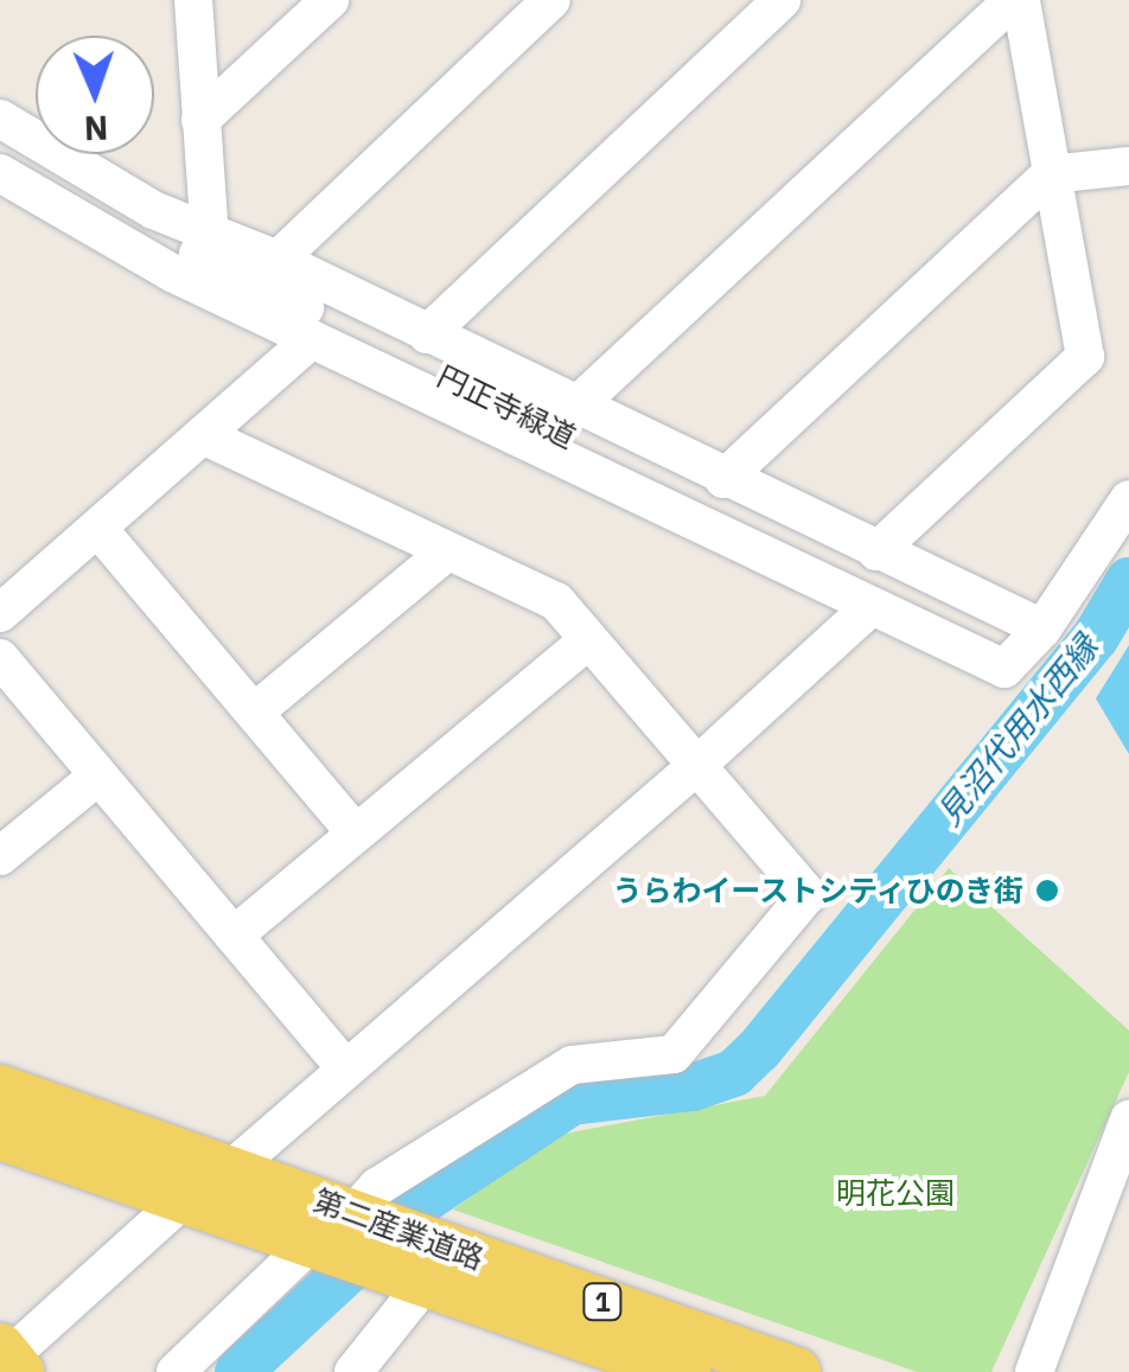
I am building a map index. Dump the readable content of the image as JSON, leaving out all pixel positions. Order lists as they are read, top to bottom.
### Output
{
  "streets": {
    "main road": ["第二産業道路", "1"],
    "street": ["円正寺緑道"]
  },
  "water": ["見沼代用水西縁"],
  "parks": ["明花公園"],
  "places": ["うらわイーストシティひのき街"],
  "north": "bottom"
}
